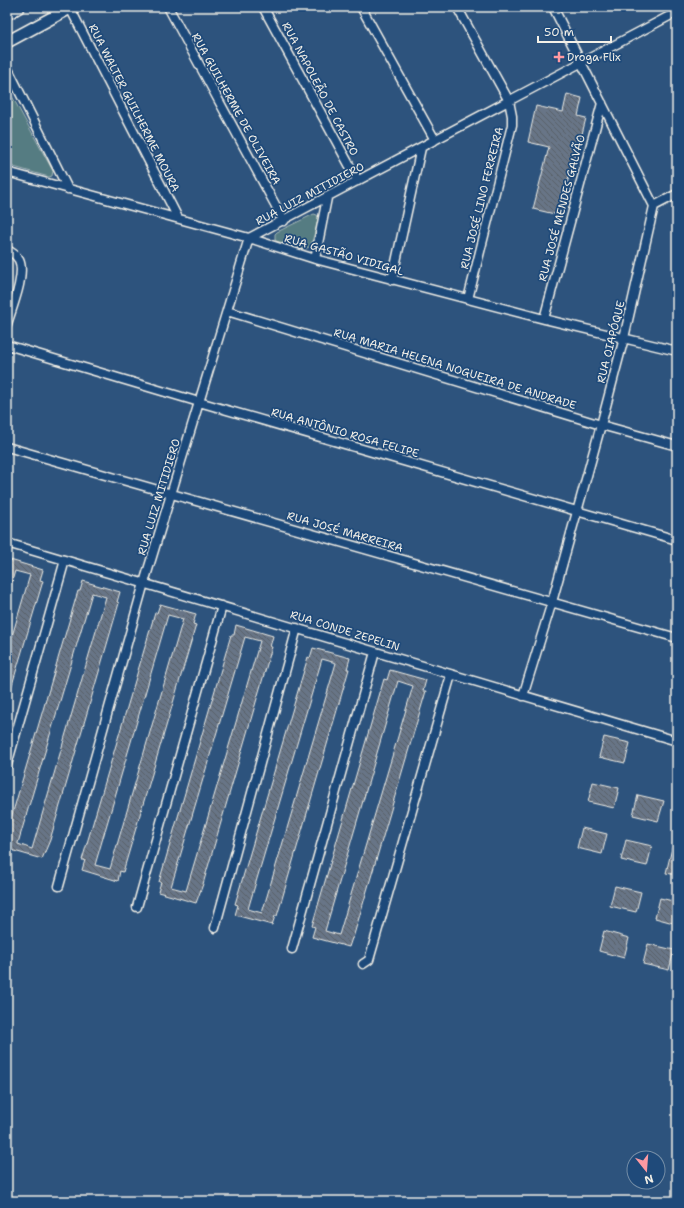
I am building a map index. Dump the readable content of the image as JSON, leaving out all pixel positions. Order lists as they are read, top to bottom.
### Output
{
  "streets": {
    "street": [
      "RUA NAPOLEÃO DE CASTRO",
      "RUA WALTER GUILHERME MOURA",
      "RUA GUILHERME DE OLIVEIRA",
      "RUA LUIZ MITIDIERO",
      "RUA JOSÉ LINO FERREIRA",
      "RUA JOSÉ MENDES GALVÃO",
      "RUA GASTÃO VIDIGAL",
      "RUA OIAPÓQUE",
      "RUA MARIA HELENA NOGUEIRA DE ANDRADE",
      "RUA ANTÔNIO ROSA FELIPE",
      "RUA JOSÉ MARREIRA",
      "RUA CONDE ZEPELIN"
    ]
  },
  "crossings": [
    ["RUA NAPOLEÃO DE CASTRO", "RUA LUIZ MITIDIERO"],
    ["RUA WALTER GUILHERME MOURA", "RUA GASTÃO VIDIGAL"],
    ["RUA GUILHERME DE OLIVEIRA", "RUA LUIZ MITIDIERO"],
    ["RUA LUIZ MITIDIERO", "RUA JOSÉ LINO FERREIRA"],
    ["RUA LUIZ MITIDIERO", "RUA GASTÃO VIDIGAL"],
    ["RUA LUIZ MITIDIERO", "RUA MARIA HELENA NOGUEIRA DE ANDRADE"],
    ["RUA LUIZ MITIDIERO", "RUA ANTÔNIO ROSA FELIPE"],
    ["RUA LUIZ MITIDIERO", "RUA JOSÉ MARREIRA"],
    ["RUA LUIZ MITIDIERO", "RUA CONDE ZEPELIN"],
    ["RUA JOSÉ LINO FERREIRA", "RUA GASTÃO VIDIGAL"],
    ["RUA JOSÉ MENDES GALVÃO", "RUA GASTÃO VIDIGAL"],
    ["RUA GASTÃO VIDIGAL", "RUA OIAPÓQUE"],
    ["RUA OIAPÓQUE", "RUA MARIA HELENA NOGUEIRA DE ANDRADE"],
    ["RUA OIAPÓQUE", "RUA ANTÔNIO ROSA FELIPE"],
    ["RUA OIAPÓQUE", "RUA JOSÉ MARREIRA"],
    ["RUA OIAPÓQUE", "RUA CONDE ZEPELIN"]
  ],
  "places": {
    "health": ["Droga Flix"]
  },
  "scale_bar": "50 m",
  "north": "bottom"
}
